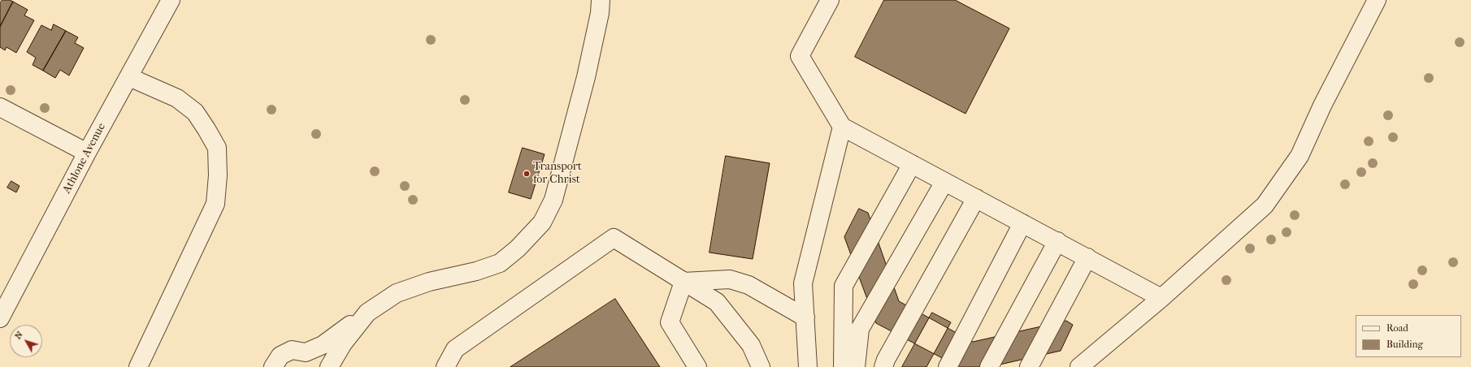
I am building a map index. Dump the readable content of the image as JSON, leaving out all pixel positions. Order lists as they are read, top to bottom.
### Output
{
  "streets": {
    "street": ["Athlone Avenue"]
  },
  "places": ["Transport for Christ"],
  "legend": ["Road", "Building"],
  "north": "top left"
}
